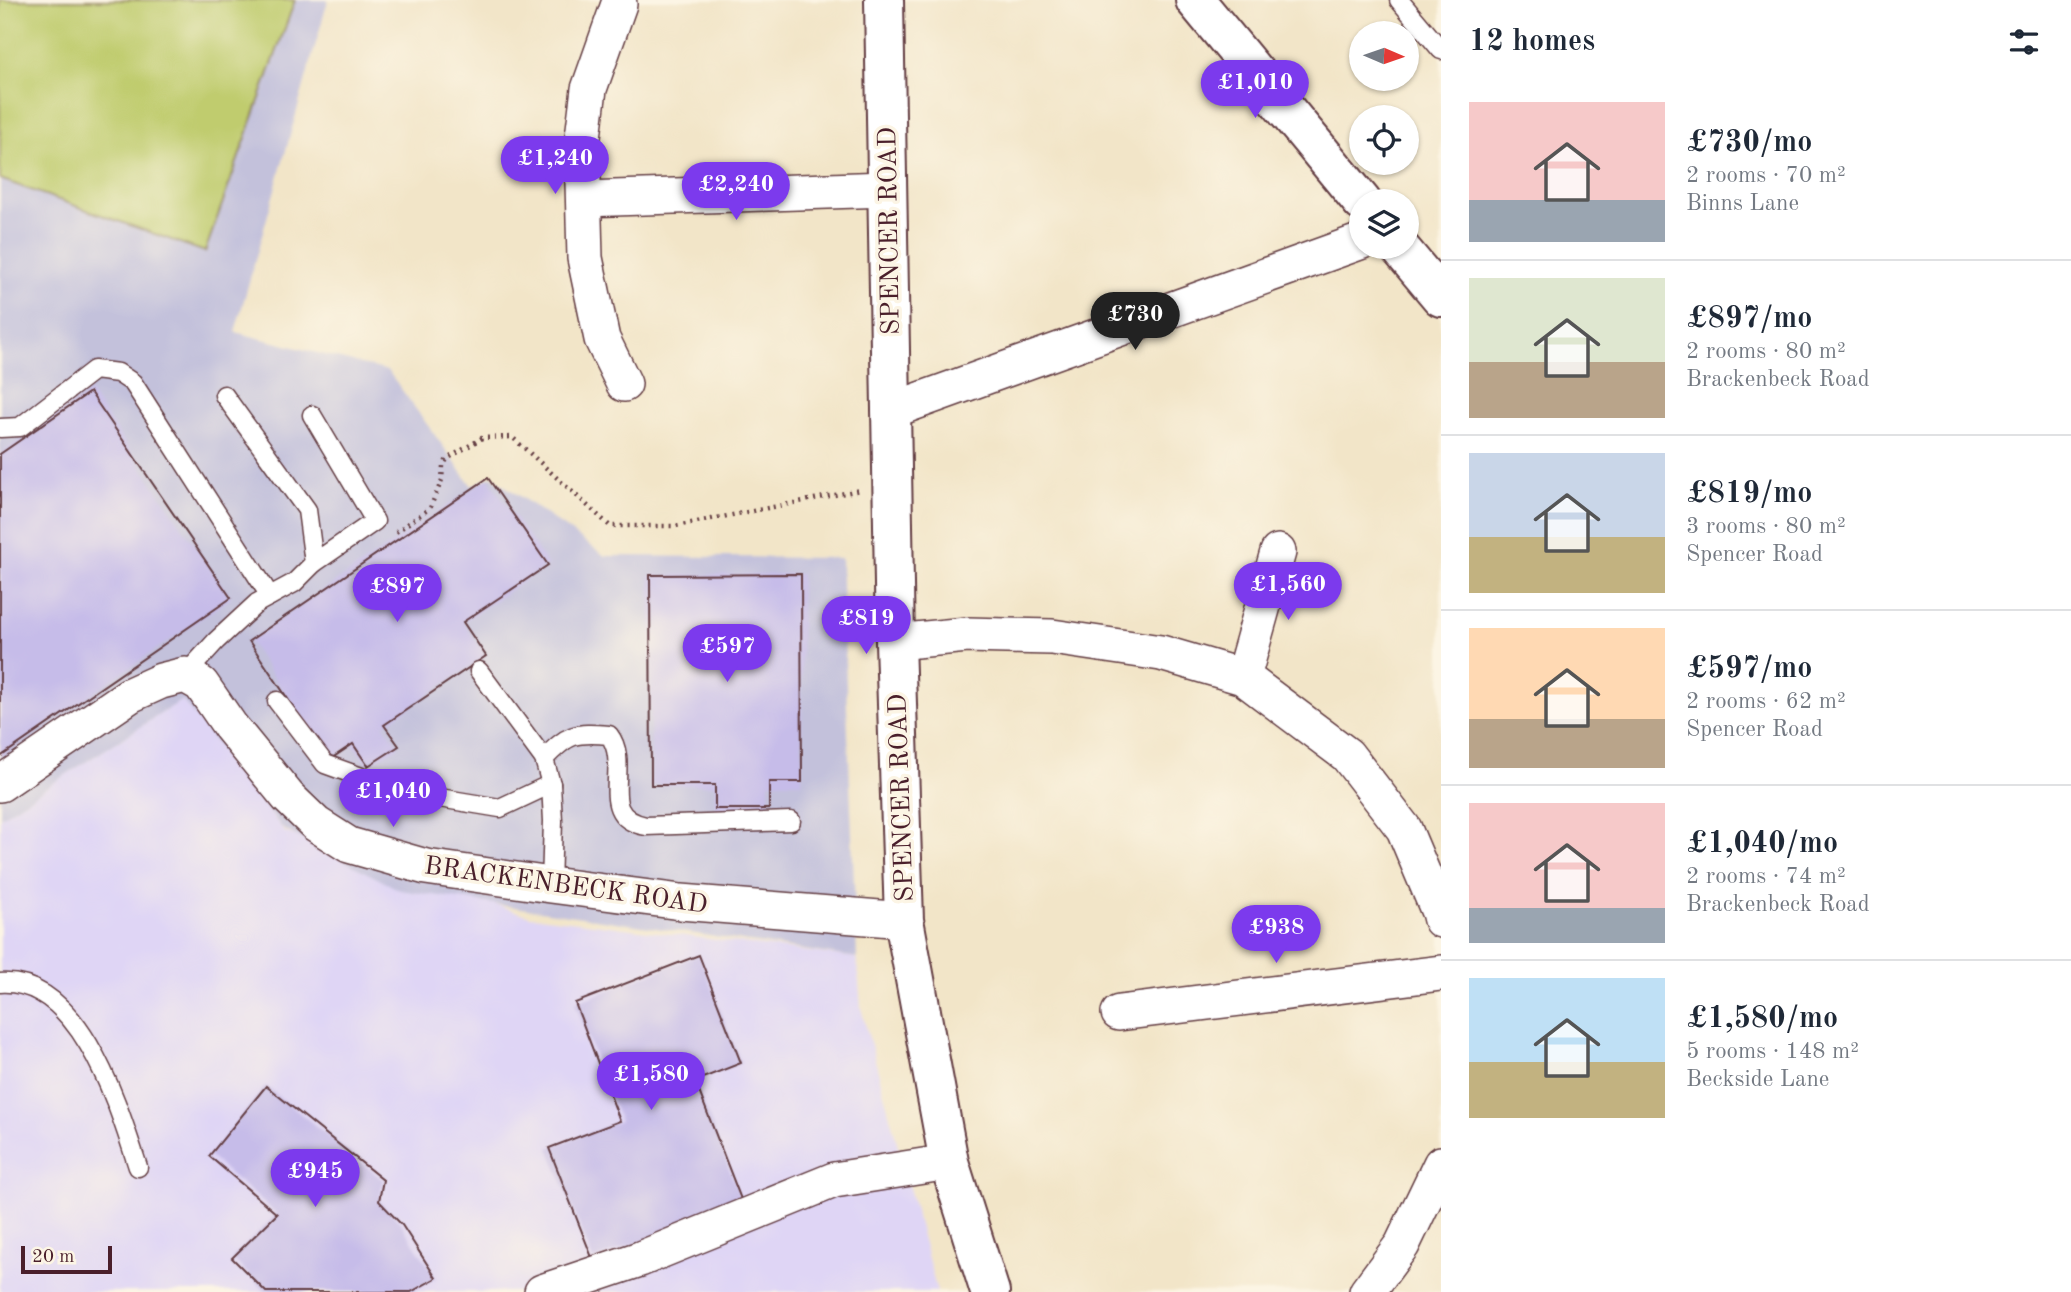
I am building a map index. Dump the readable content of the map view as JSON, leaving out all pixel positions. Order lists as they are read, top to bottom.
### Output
{
  "streets": {
    "street": ["SPENCER ROAD", "BRACKENBECK ROAD"]
  },
  "crossings": [
    ["SPENCER ROAD", "BRACKENBECK ROAD"]
  ],
  "scale_bar": "20 m",
  "north": "right",
  "page": {
    "heading": "12 homes",
    "price": [
      "£1,010",
      "£1,240",
      "£2,240",
      "£730",
      "£1,560",
      "£897",
      "£819",
      "£597",
      "£1,040",
      "£938",
      "£1,580",
      "£945"
    ],
    "list": [
      {
        "name": "£730/mo",
        "note": "2 rooms · 70 m² · Binns Lane"
      },
      {
        "name": "£897/mo",
        "note": "2 rooms · 80 m² · Brackenbeck Road"
      },
      {
        "name": "£819/mo",
        "note": "3 rooms · 80 m² · Spencer Road"
      },
      {
        "name": "£597/mo",
        "note": "2 rooms · 62 m² · Spencer Road"
      },
      {
        "name": "£1,040/mo",
        "note": "2 rooms · 74 m² · Brackenbeck Road"
      },
      {
        "name": "£1,580/mo",
        "note": "5 rooms · 148 m² · Beckside Lane"
      }
    ],
    "scale": "20 m"
  }
}
